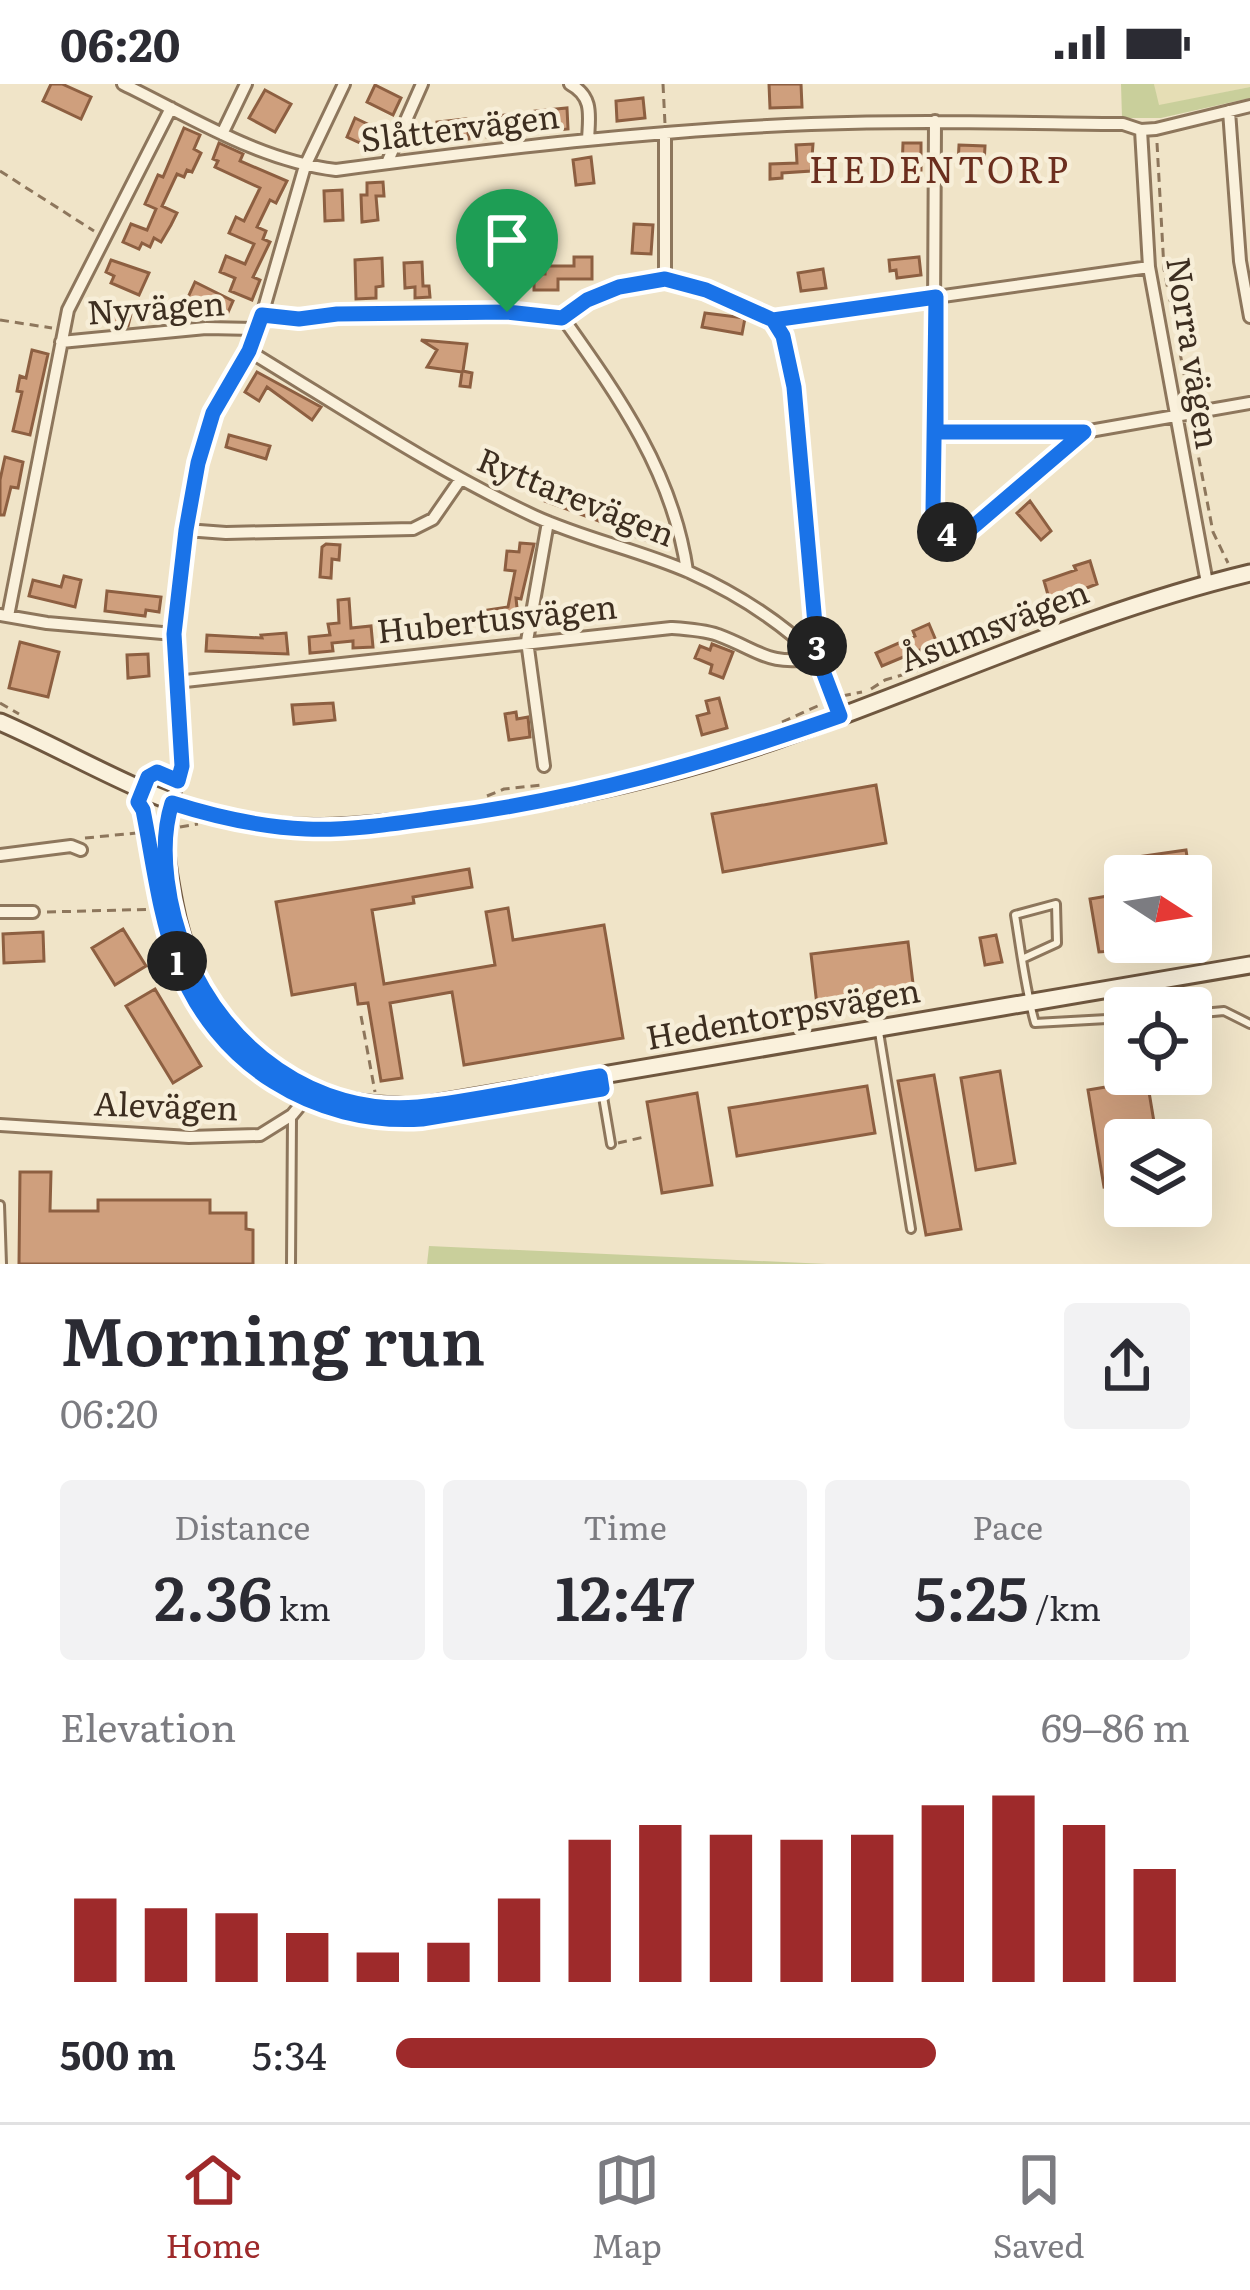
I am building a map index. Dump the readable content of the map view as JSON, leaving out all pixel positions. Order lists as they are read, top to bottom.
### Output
{
  "streets": {
    "street": [
      "Slåttervägen",
      "Nyvägen",
      "Norra vägen",
      "Ryttarevägen",
      "Hubertusvägen",
      "Åsumsvägen",
      "Hedentorpsvägen",
      "Alevägen"
    ]
  },
  "crossings": [
    ["Slåttervägen", "Norra vägen"],
    ["Norra vägen", "Åsumsvägen"],
    ["Ryttarevägen", "Hubertusvägen"],
    ["Åsumsvägen", "Hedentorpsvägen"],
    ["Hedentorpsvägen", "Alevägen"]
  ],
  "districts": ["HEDENTORP"],
  "north": "right",
  "page": {
    "status": "06:20",
    "pins": ["4", "3", "1"],
    "heading": ["Morning run", "06:20"],
    "stats": [
      ["Distance", "2.36 km"],
      ["Time", "12:47"],
      ["Pace", "5:25 /km"]
    ],
    "chart": ["Elevation", "69–86 m"],
    "list": [
      {
        "name": "500 m",
        "note": "5:34"
      }
    ],
    "tabs": ["Home", "Map", "Saved"]
  }
}
